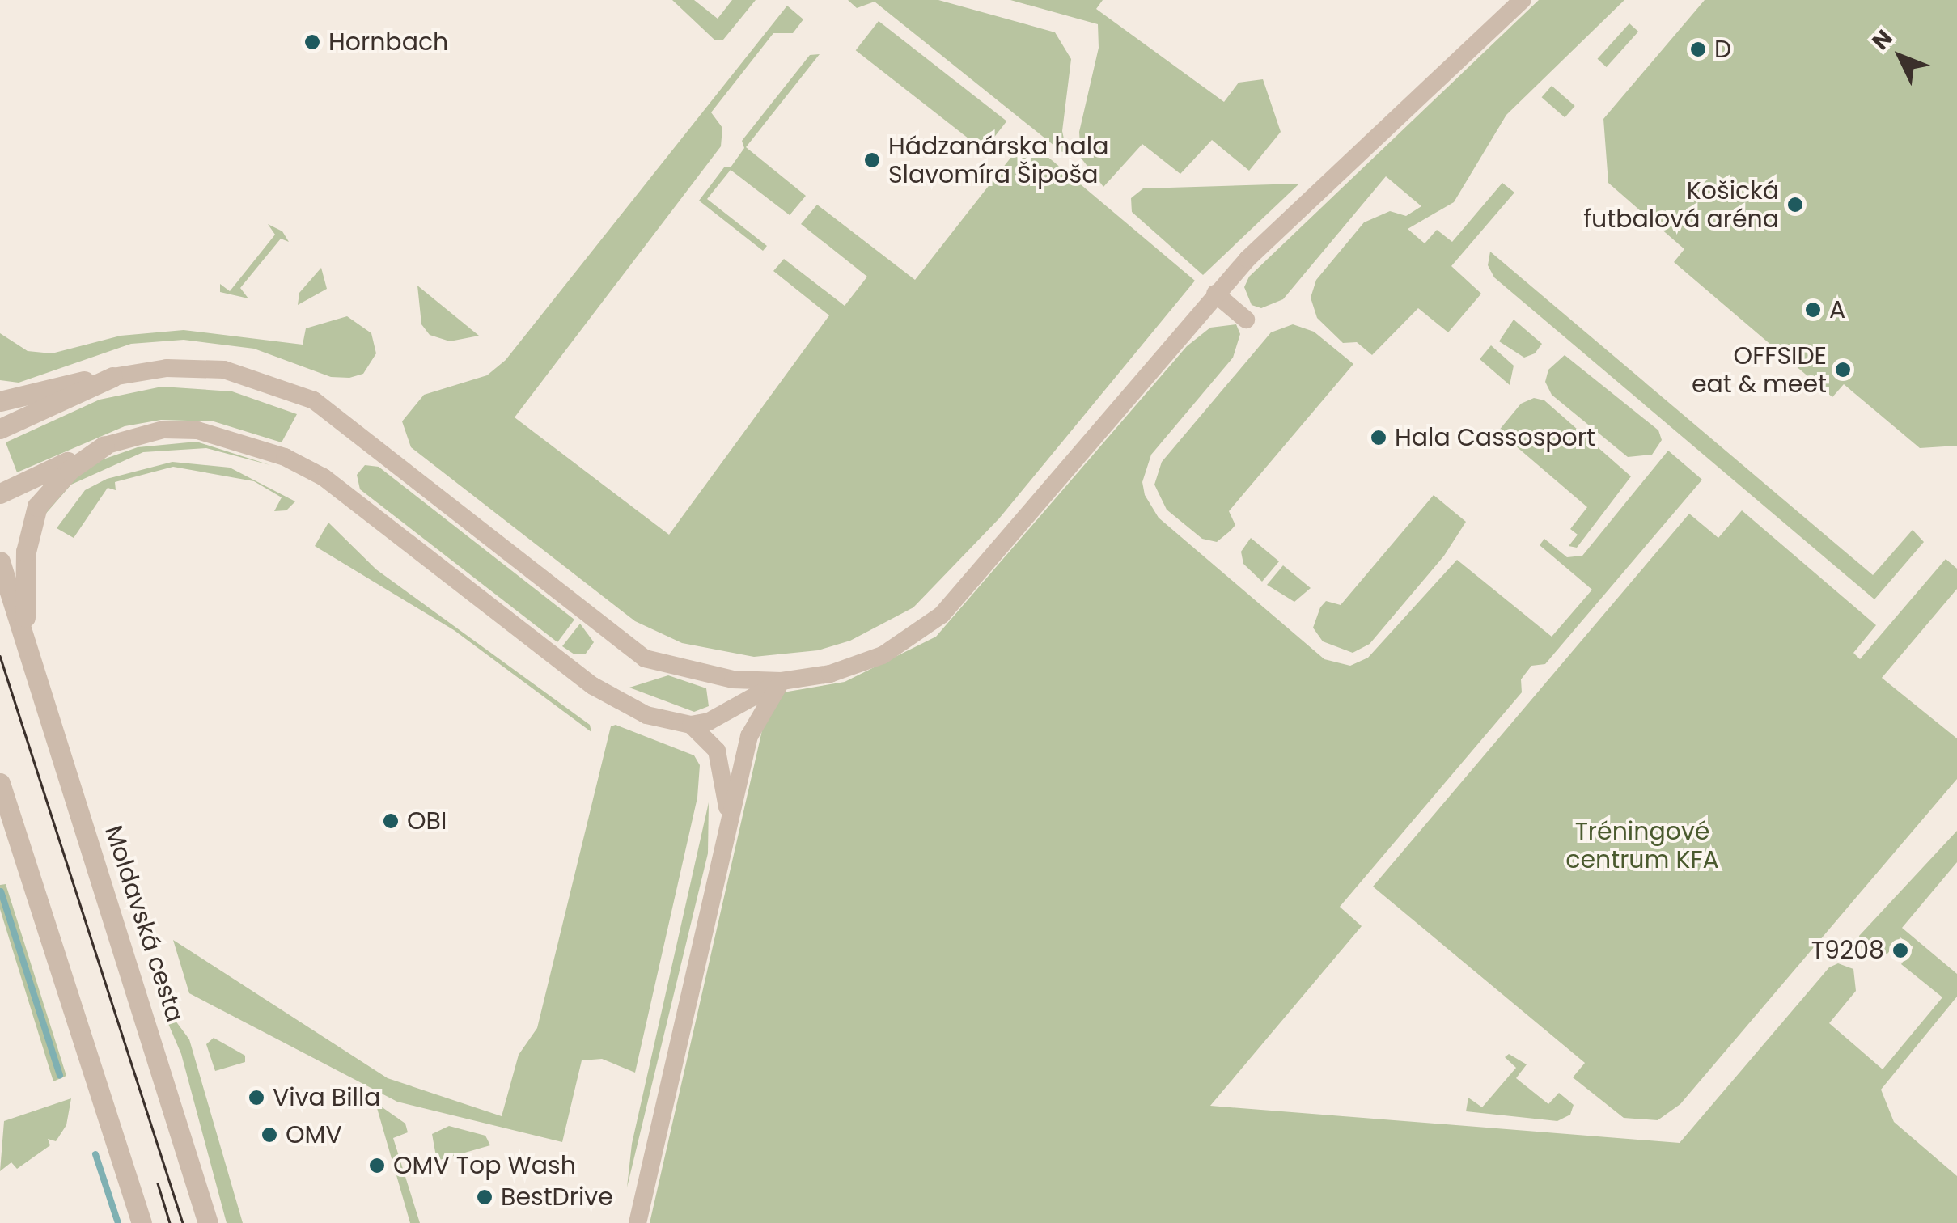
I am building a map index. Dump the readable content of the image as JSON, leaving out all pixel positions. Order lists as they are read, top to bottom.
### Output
{
  "streets": {
    "street": ["Moldavská cesta"]
  },
  "parks": ["Tréningové centrum KFA"],
  "places": [
    "Hornbach",
    "D",
    "Hádzanárska hala Slavomíra Šipoša",
    "Košická futbalová aréna",
    "A",
    "OFFSIDE eat & meet",
    "Hala Cassosport",
    "OBI",
    "T9208",
    "Viva Billa",
    "OMV",
    "OMV Top Wash",
    "BestDrive"
  ],
  "north": "top left"
}
